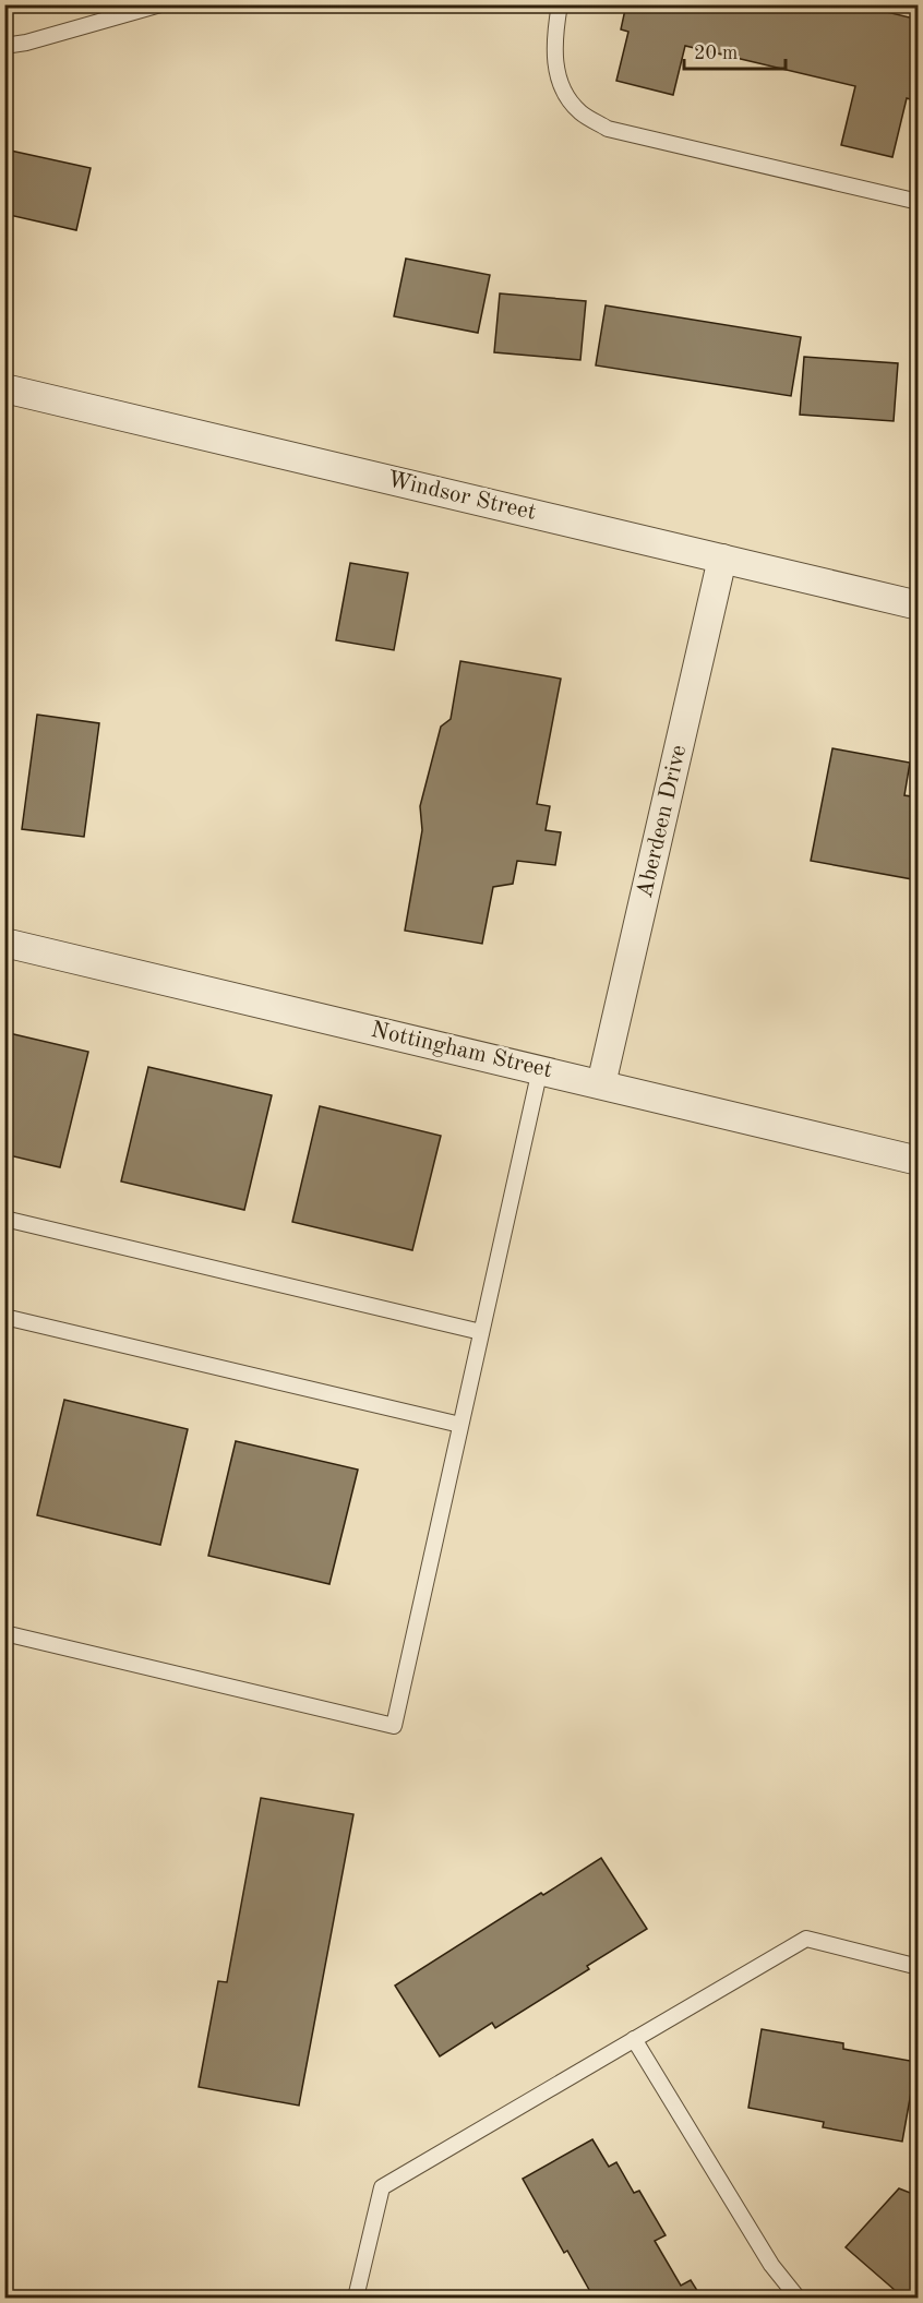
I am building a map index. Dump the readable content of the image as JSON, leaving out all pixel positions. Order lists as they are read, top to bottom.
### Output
{
  "streets": {
    "street": ["Windsor Street", "Aberdeen Drive", "Nottingham Street"]
  },
  "crossings": [
    ["Windsor Street", "Aberdeen Drive"],
    ["Aberdeen Drive", "Nottingham Street"]
  ],
  "scale_bar": "20 m"
}
